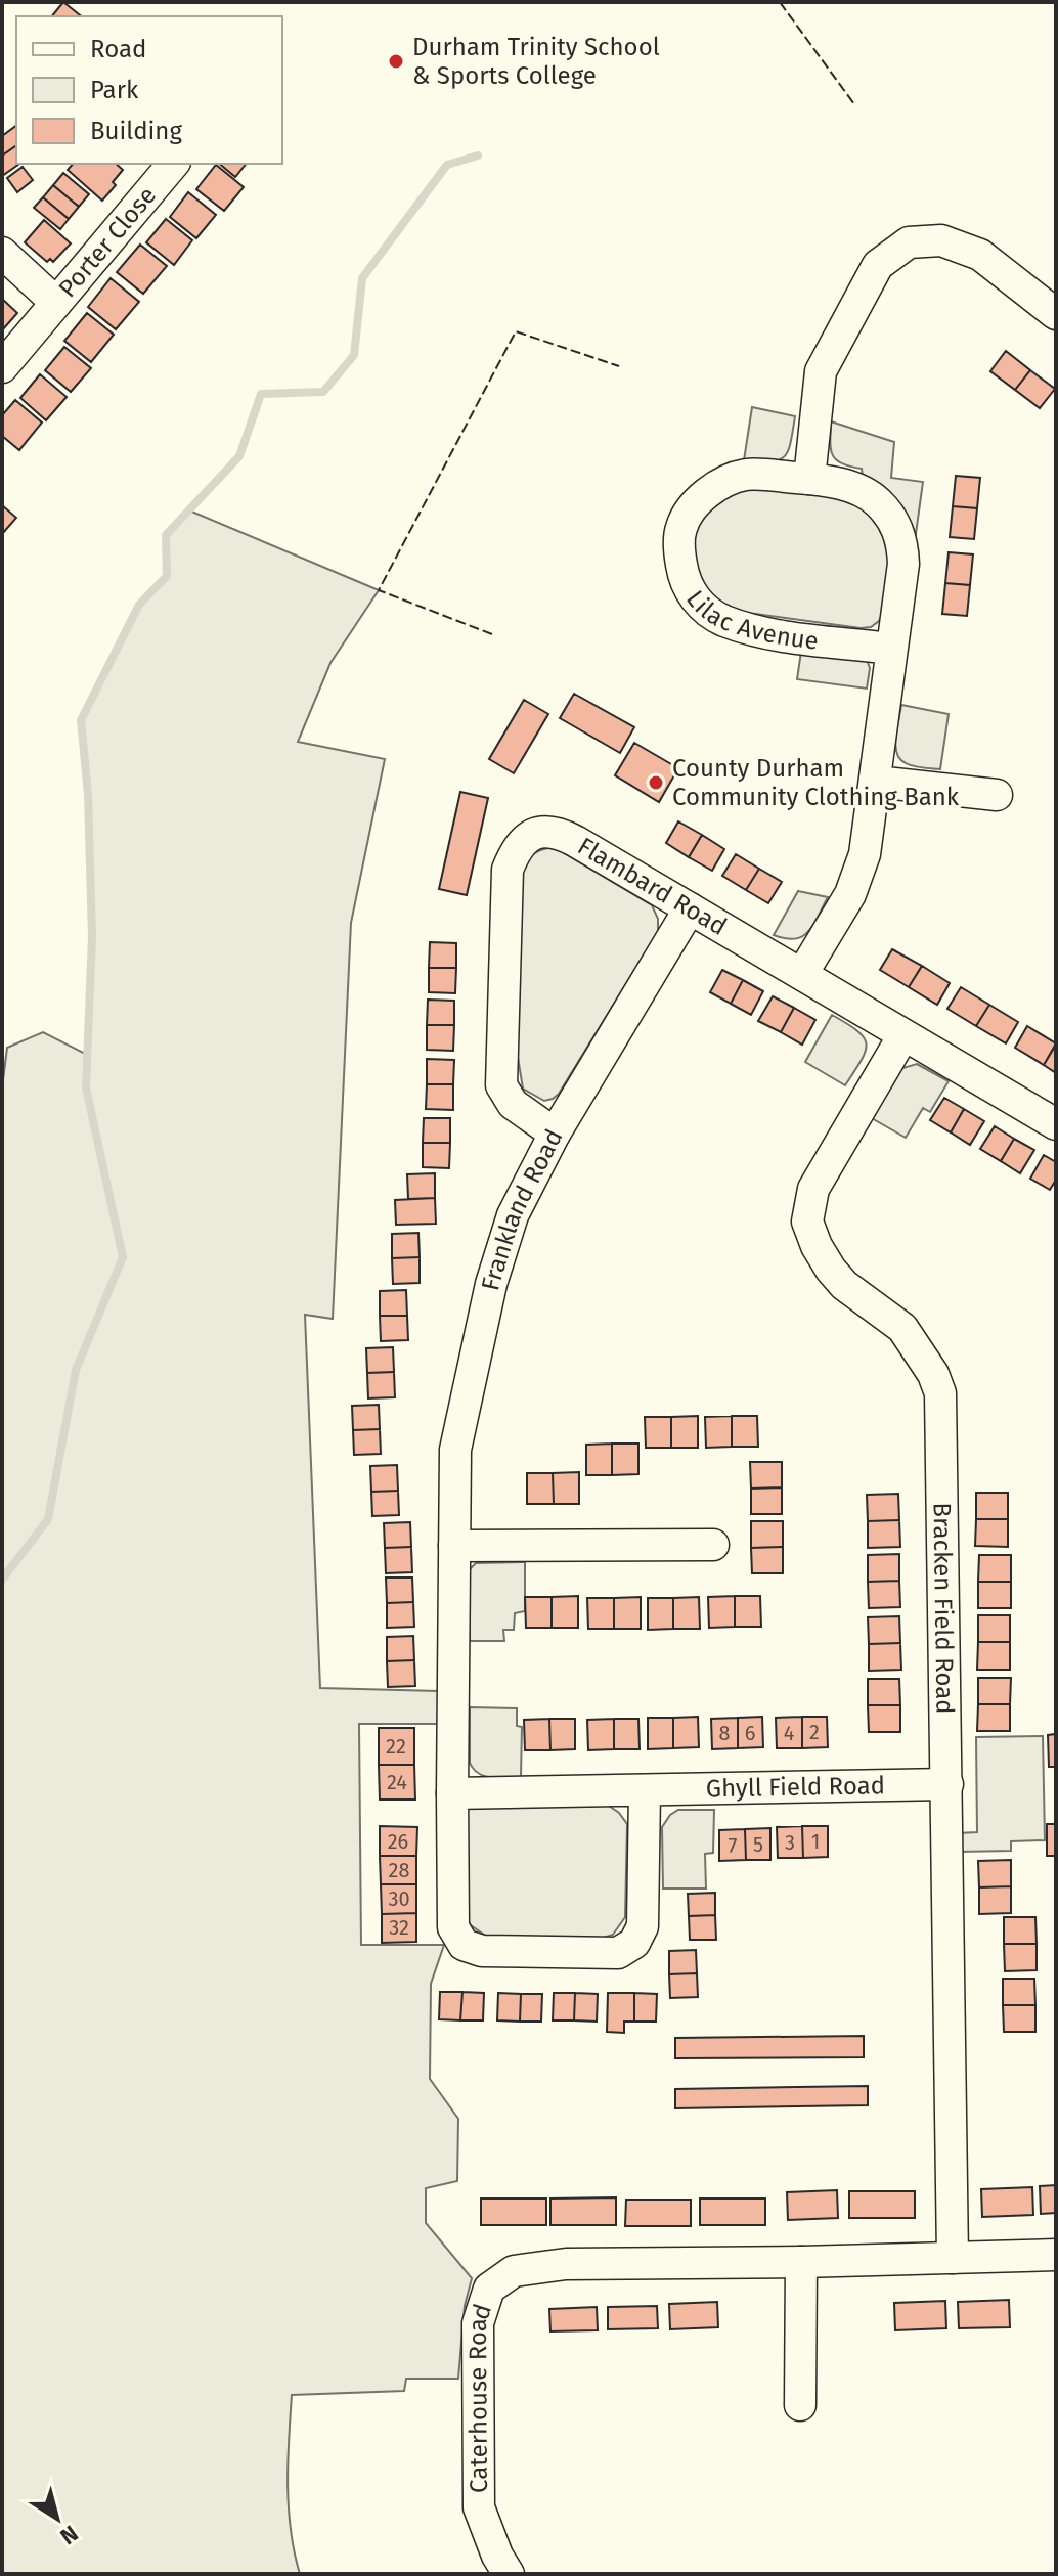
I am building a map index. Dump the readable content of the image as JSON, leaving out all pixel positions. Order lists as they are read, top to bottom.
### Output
{
  "streets": {
    "street": [
      "Porter Close",
      "Lilac Avenue",
      "Flambard Road",
      "Frankland Road",
      "Bracken Field Road",
      "Ghyll Field Road",
      "Caterhouse Road"
    ]
  },
  "crossings": [
    ["Lilac Avenue", "Flambard Road"],
    ["Flambard Road", "Frankland Road"],
    ["Flambard Road", "Bracken Field Road"],
    ["Frankland Road", "Ghyll Field Road"],
    ["Bracken Field Road", "Ghyll Field Road"],
    ["Bracken Field Road", "Caterhouse Road"]
  ],
  "places": ["Durham Trinity School & Sports College", "County Durham Community Clothing Bank"],
  "house_numbers": [
    "2",
    "8",
    "6",
    "4",
    "22",
    "24",
    "26",
    "1",
    "3",
    "5",
    "7",
    "28",
    "30",
    "32"
  ],
  "legend": ["Road", "Park", "Building"],
  "north": "bottom right"
}
